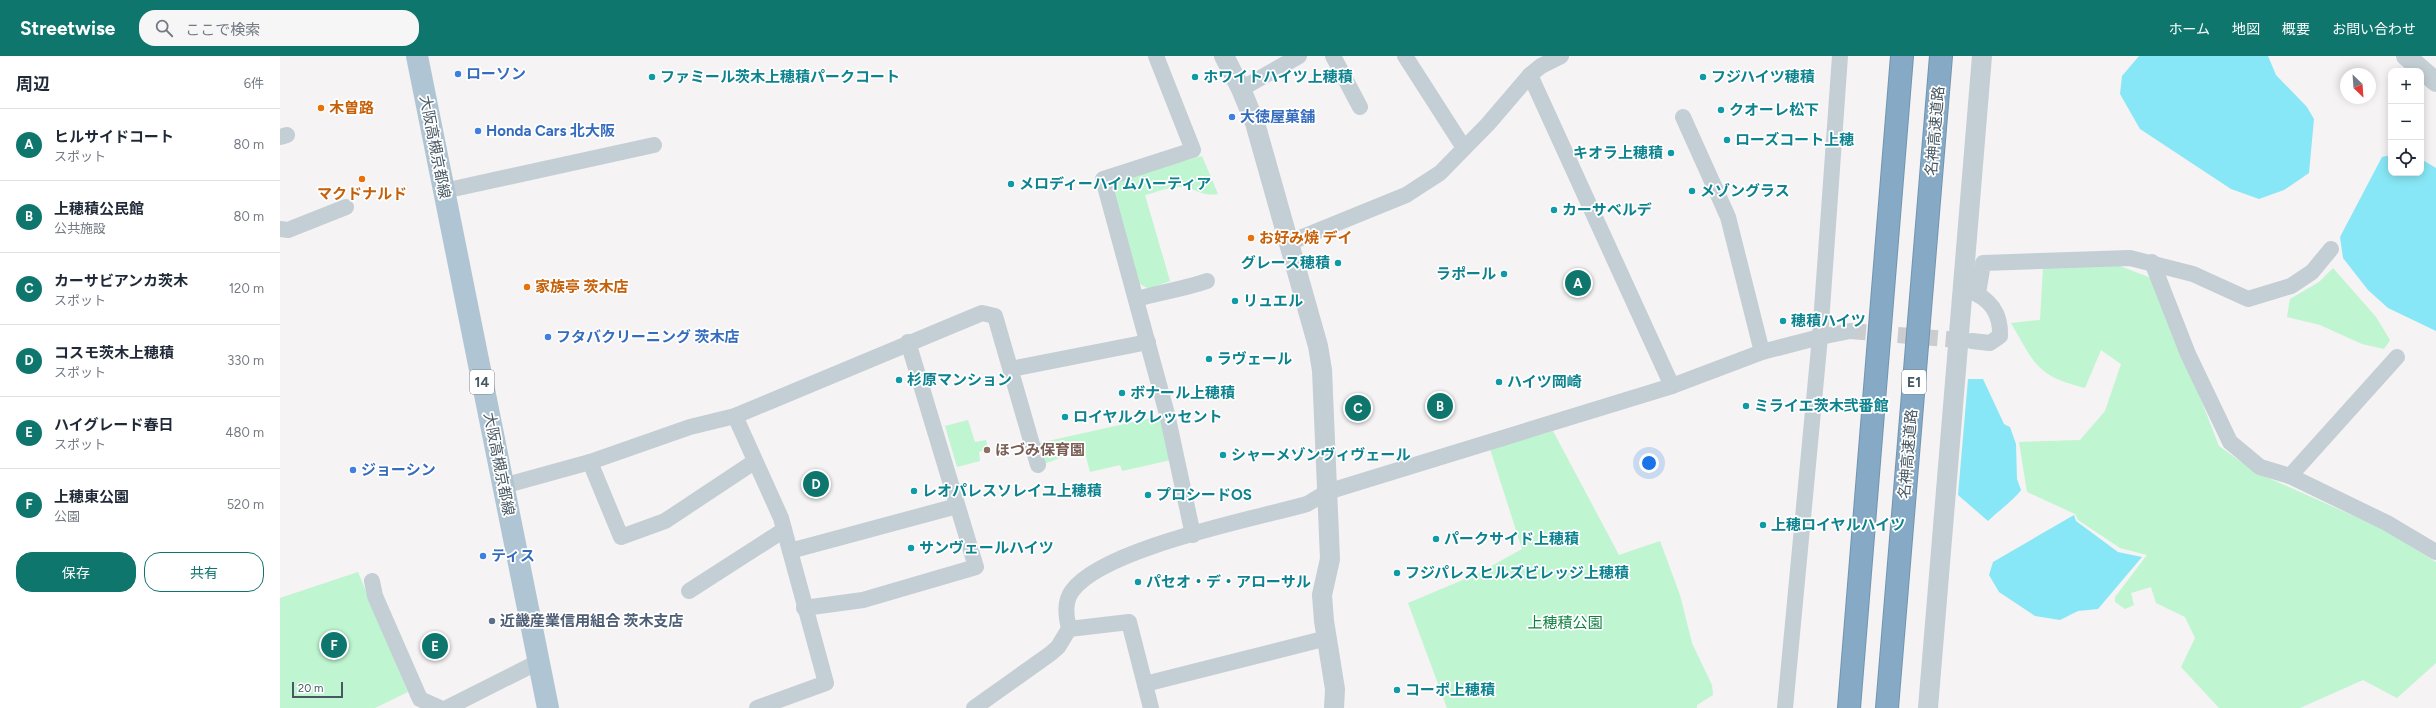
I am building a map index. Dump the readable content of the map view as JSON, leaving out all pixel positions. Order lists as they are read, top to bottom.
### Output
{
  "streets": {
    "highway": ["名神高速道路", "E1"],
    "main road": ["大阪高槻京都線", "14"]
  },
  "parks": ["上穂積公園"],
  "places": [
    "ローソン",
    "ファミール茨木上穂積パークコート",
    "ホワイトハイツ上穂積",
    "フジハイツ穂積",
    "木曽路",
    "クオーレ松下",
    "大徳屋菓舗",
    "Honda Cars 北大阪",
    "ローズコート上穂",
    "キオラ上穂積",
    "マクドナルド",
    "メロディーハイムハーティア",
    "メゾングラス",
    "カーサベルデ",
    "お好み焼 デイ",
    "グレース穂積",
    "ラポール",
    "家族亭 茨木店",
    "リュエル",
    "穂積ハイツ",
    "フタバクリーニング 茨木店",
    "ラヴェール",
    "杉原マンション",
    "ハイツ岡崎",
    "ボナール上穂積",
    "ミライエ茨木弐番館",
    "ロイヤルクレッセント",
    "ほづみ保育園",
    "シャーメゾンヴィヴェール",
    "ジョーシン",
    "レオパレスソレイユ上穂積",
    "プロシードOS",
    "上穂ロイヤルハイツ",
    "パークサイド上穂積",
    "サンヴェールハイツ",
    "ティス",
    "フジパレスヒルズビレッジ上穂積",
    "パセオ・デ・アローサル",
    "近畿産業信用組合 茨木支店",
    "コーポ上穂積"
  ],
  "scale_bar": "20 m",
  "north": "bottom right",
  "page": {
    "header": "Streetwise",
    "search": "ここで検索",
    "nav": [
      "ホーム",
      "地図",
      "概要",
      "お問い合わせ"
    ],
    "heading": ["周辺", "6件"],
    "map_buttons": ["+", "−"],
    "list": [
      {
        "mark": "A",
        "name": "ヒルサイドコート",
        "note": "スポット",
        "value": "80 m"
      },
      {
        "mark": "B",
        "name": "上穂積公民館",
        "note": "公共施設",
        "value": "80 m"
      },
      {
        "mark": "C",
        "name": "カーサビアンカ茨木",
        "note": "スポット",
        "value": "120 m"
      },
      {
        "mark": "D",
        "name": "コスモ茨木上穂積",
        "note": "スポット",
        "value": "330 m"
      },
      {
        "mark": "E",
        "name": "ハイグレード春日",
        "note": "スポット",
        "value": "480 m"
      },
      {
        "mark": "F",
        "name": "上穂東公園",
        "note": "公園",
        "value": "520 m"
      }
    ],
    "pins": [
      "A",
      "B",
      "C",
      "D",
      "F",
      "E"
    ],
    "buttons": ["保存", "共有"],
    "scale": "20 m"
  }
}
